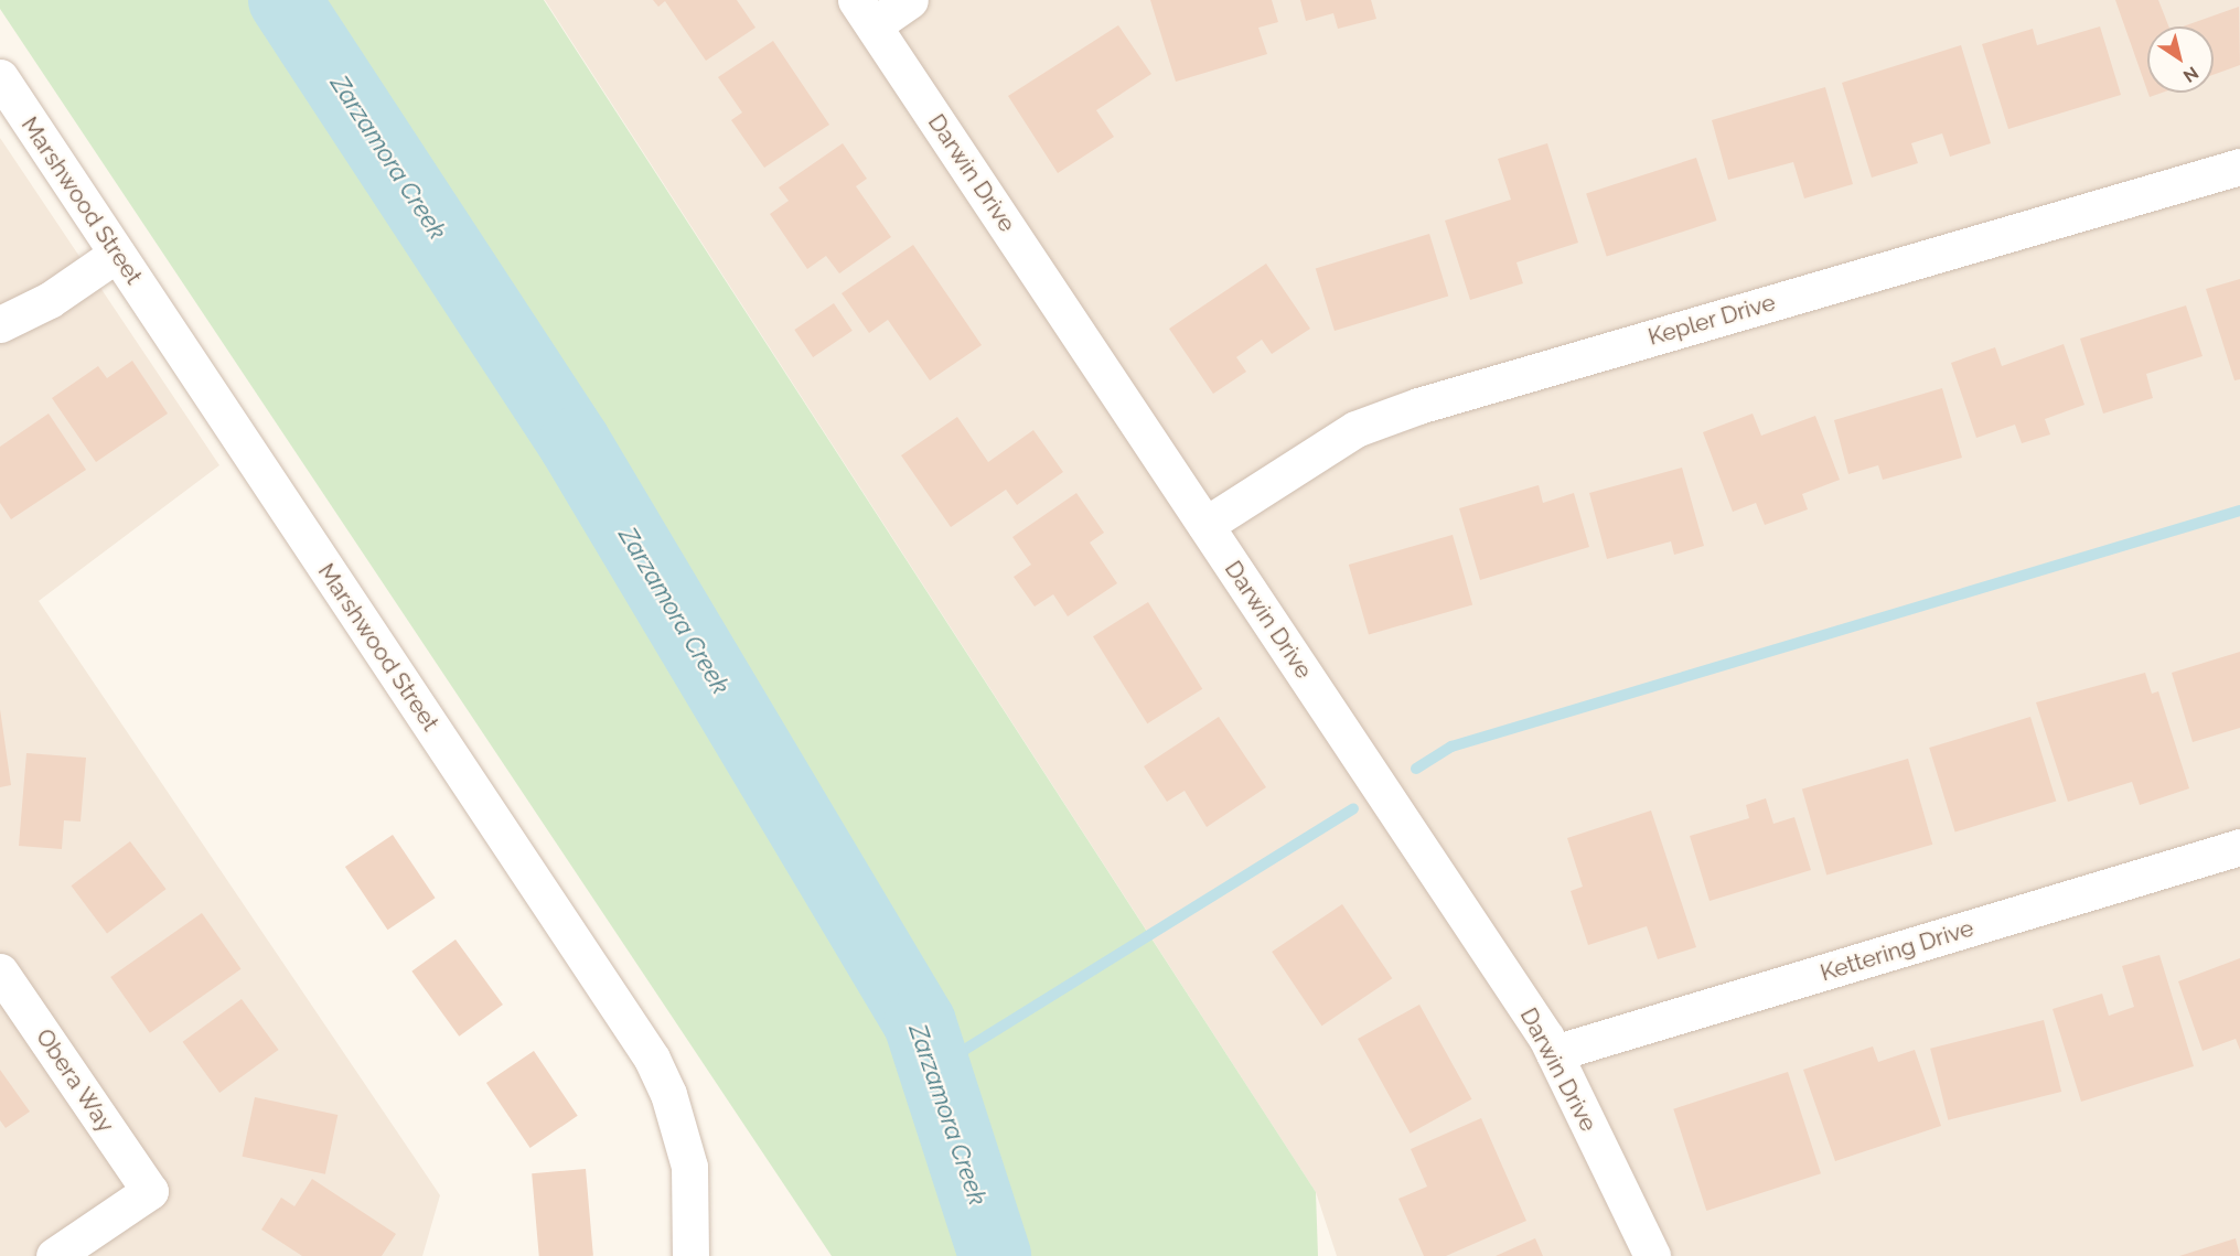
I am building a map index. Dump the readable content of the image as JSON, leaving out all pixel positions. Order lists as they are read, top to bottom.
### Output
{
  "streets": {
    "street": [
      "Darwin Drive",
      "Marshwood Street",
      "Kepler Drive",
      "Kettering Drive",
      "Obera Way"
    ]
  },
  "crossings": [
    ["Darwin Drive", "Kepler Drive"],
    ["Darwin Drive", "Kettering Drive"]
  ],
  "water": ["Zarzamora Creek"],
  "north": "bottom right"
}
